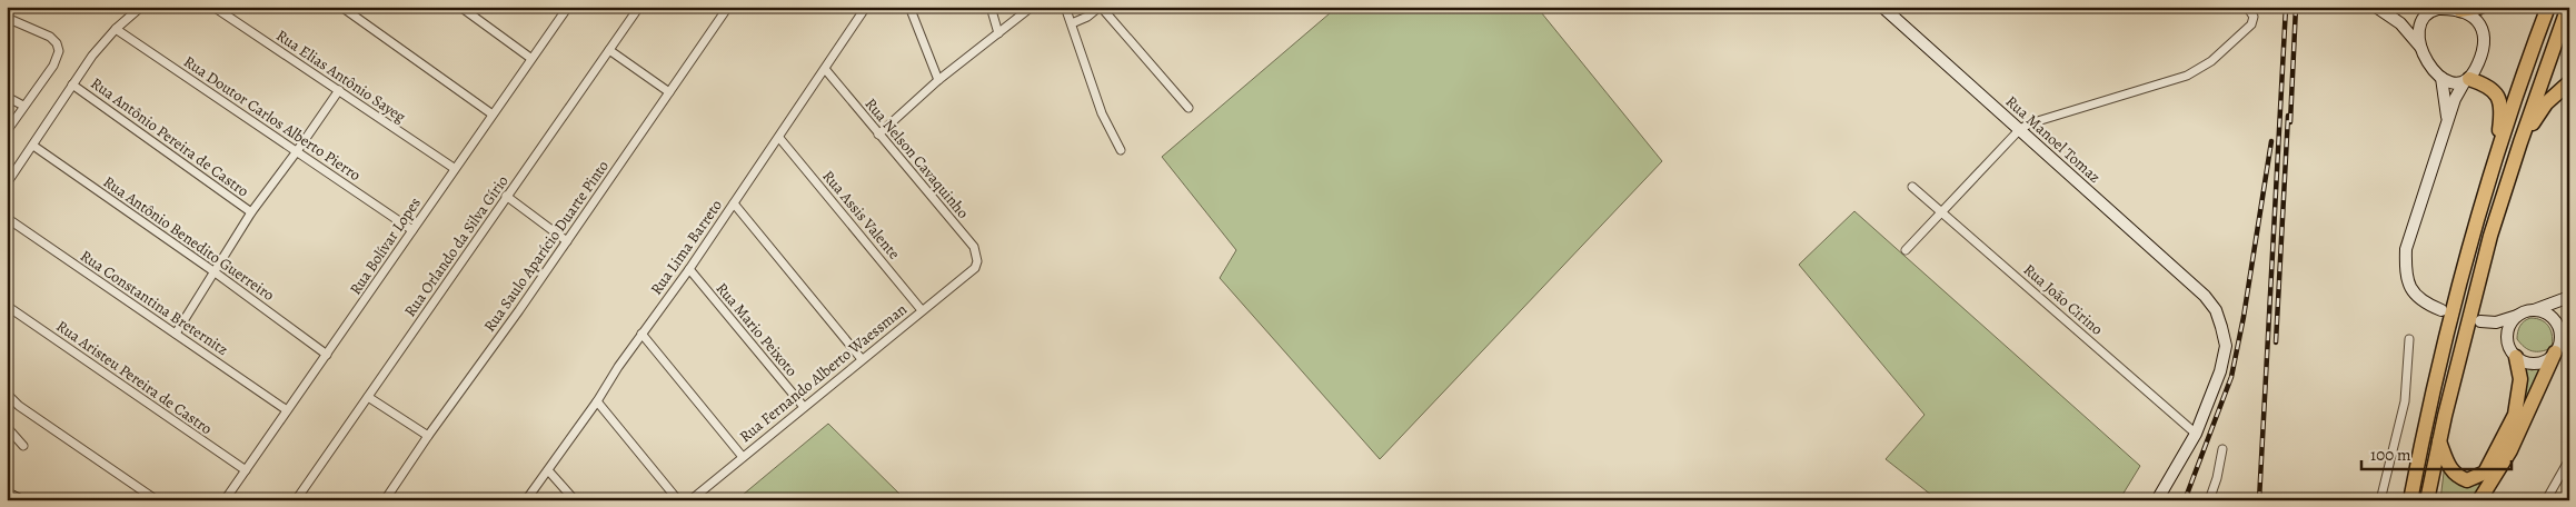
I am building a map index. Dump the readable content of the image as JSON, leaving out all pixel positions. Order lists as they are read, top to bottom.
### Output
{
  "streets": {
    "street": [
      "Rua Elias Antônio Sayeg",
      "Rua Doutor Carlos Alberto Pierro",
      "Rua Antônio Pereira de Castro",
      "Rua Manoel Tomaz",
      "Rua Nelson Cavaquinho",
      "Rua Assis Valente",
      "Rua Antônio Benedito Guerreiro",
      "Rua Bolívar Lopes",
      "Rua Orlando da Silva Gírio",
      "Rua Saulo Aparício Duarte Pinto",
      "Rua Lima Barreto",
      "Rua João Cirino",
      "Rua Constantina Breternitz",
      "Rua Mario Peixoto",
      "Rua Fernando Alberto Waessman",
      "Rua Aristeu Pereira de Castro"
    ]
  },
  "crossings": [
    ["Rua Elias Antônio Sayeg", "Rua Bolívar Lopes"],
    ["Rua Doutor Carlos Alberto Pierro", "Rua Bolívar Lopes"],
    ["Rua Manoel Tomaz", "Rua João Cirino"],
    ["Rua Nelson Cavaquinho", "Rua Lima Barreto"],
    ["Rua Nelson Cavaquinho", "Rua Fernando Alberto Waessman"],
    ["Rua Assis Valente", "Rua Lima Barreto"],
    ["Rua Assis Valente", "Rua Fernando Alberto Waessman"],
    ["Rua Antônio Benedito Guerreiro", "Rua Bolívar Lopes"],
    ["Rua Bolívar Lopes", "Rua Constantina Breternitz"],
    ["Rua Bolívar Lopes", "Rua Aristeu Pereira de Castro"],
    ["Rua Lima Barreto", "Rua Mario Peixoto"],
    ["Rua Mario Peixoto", "Rua Fernando Alberto Waessman"]
  ],
  "scale_bar": "100 m"
}
